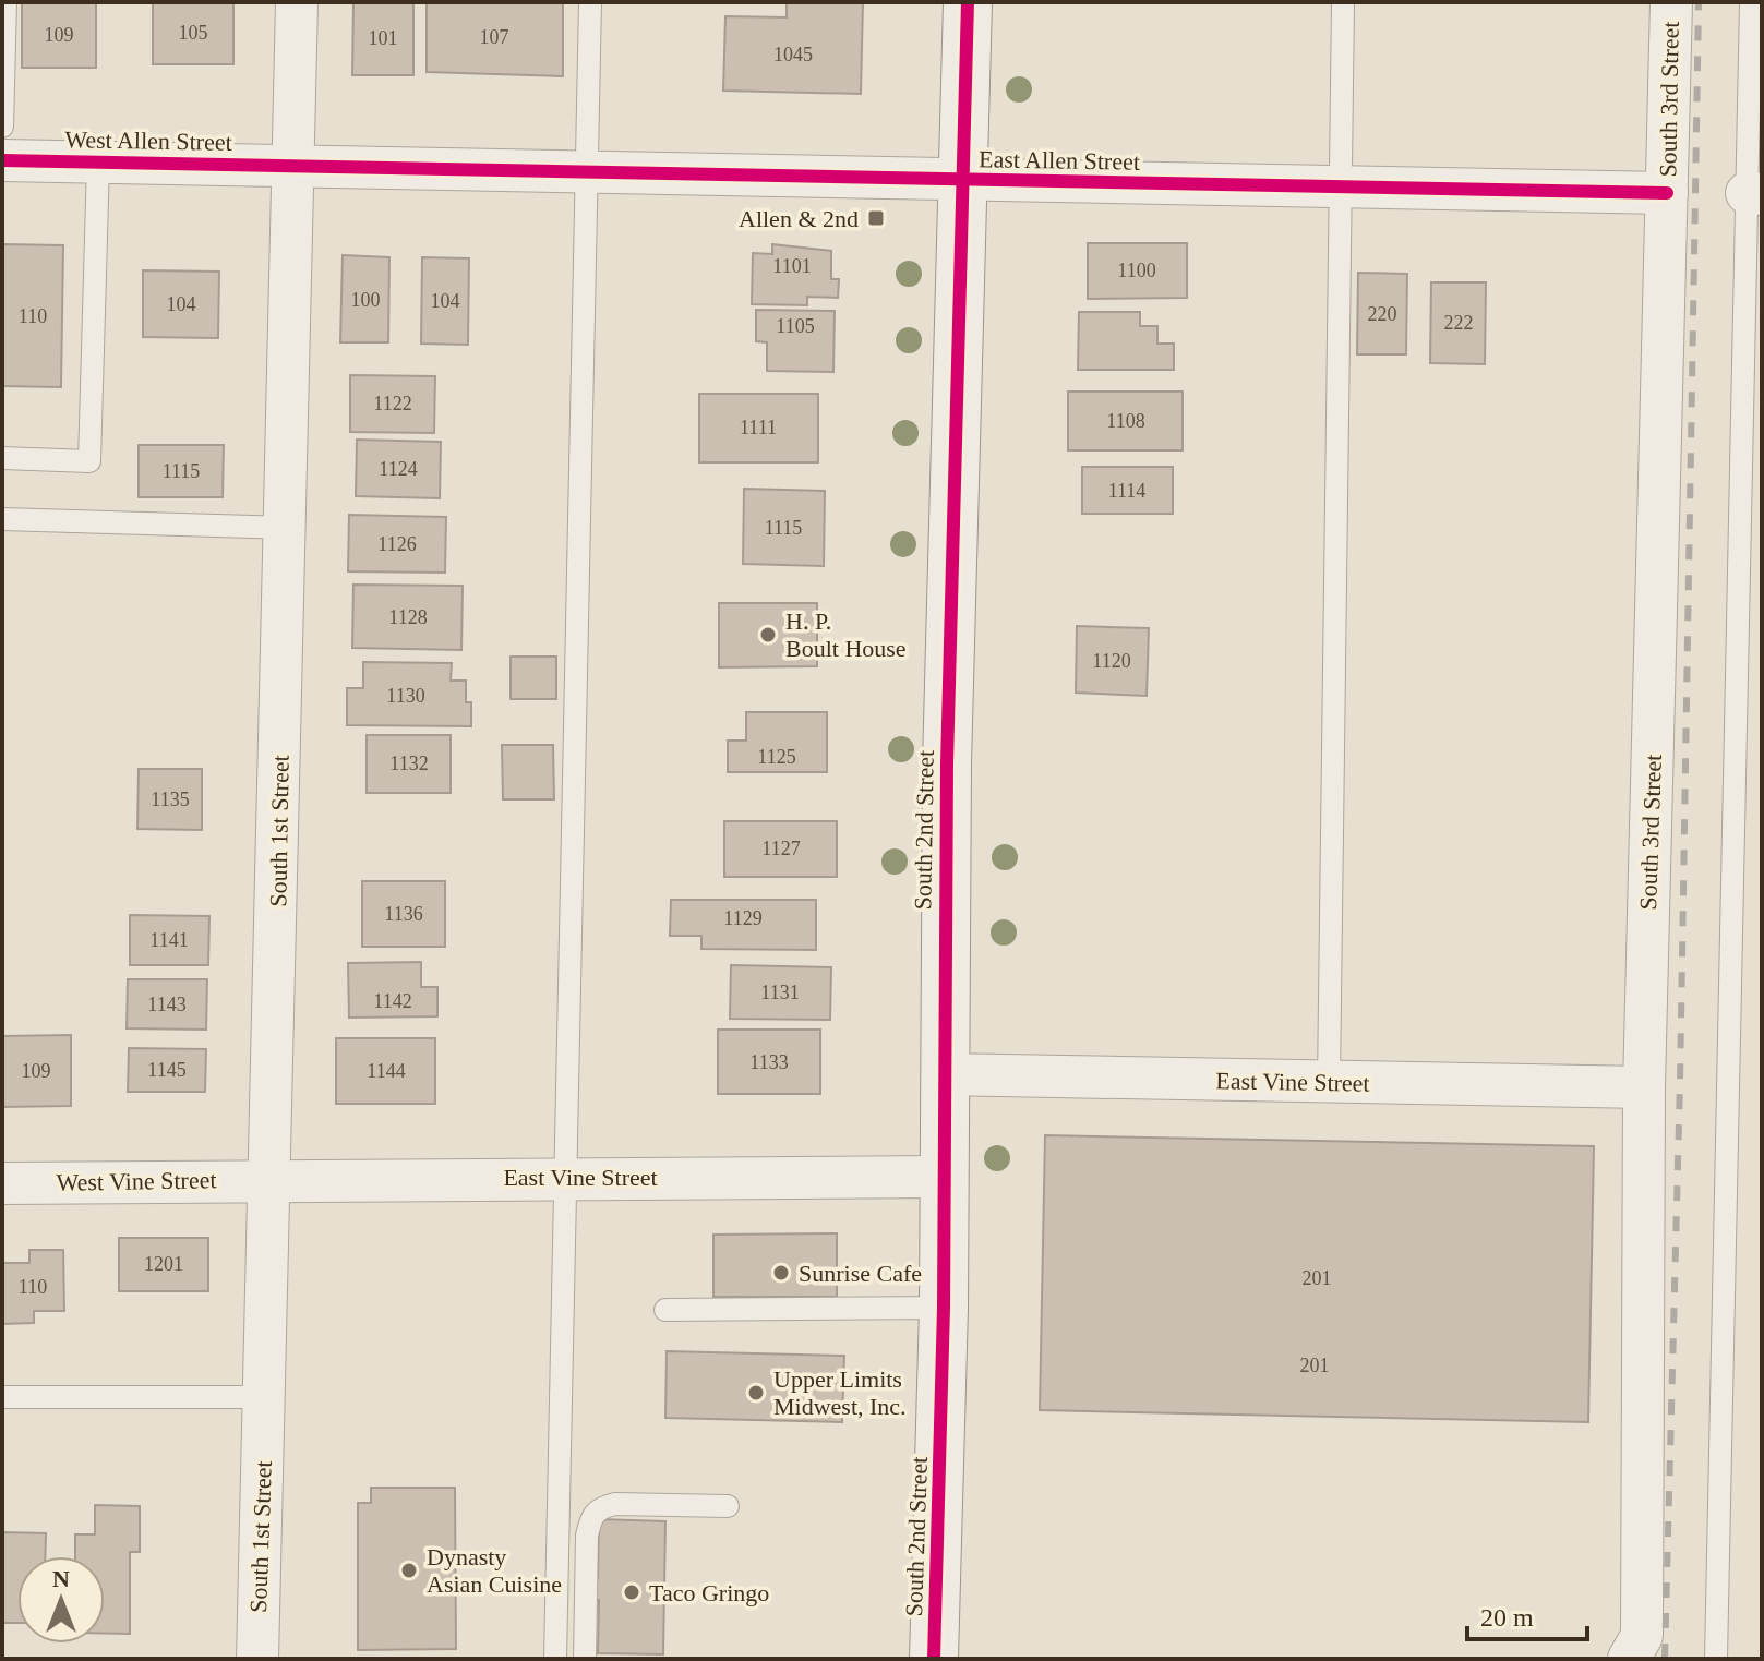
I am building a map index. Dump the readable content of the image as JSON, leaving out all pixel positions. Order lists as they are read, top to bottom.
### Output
{
  "streets": {
    "main road": ["South 2nd Street"],
    "street": [
      "South 3rd Street",
      "West Allen Street",
      "East Allen Street",
      "South 1st Street",
      "East Vine Street",
      "West Vine Street"
    ]
  },
  "crossings": [
    ["South 3rd Street", "East Allen Street"],
    ["South 3rd Street", "East Vine Street"],
    ["West Allen Street", "East Allen Street"],
    ["West Allen Street", "South 1st Street"],
    ["East Allen Street", "South 2nd Street"],
    ["East Allen Street", "South 1st Street"],
    ["South 2nd Street", "East Vine Street"],
    ["South 1st Street", "East Vine Street"],
    ["South 1st Street", "West Vine Street"],
    ["East Vine Street", "West Vine Street"]
  ],
  "places": {
    "transit": ["Allen & 2nd"],
    "other": [
      "H. P. Boult House",
      "Sunrise Cafe",
      "Upper Limits Midwest, Inc.",
      "Dynasty Asian Cuisine",
      "Taco Gringo"
    ]
  },
  "house_numbers": [
    "105",
    "109",
    "107",
    "101",
    "1045",
    "1101",
    "1100",
    "100",
    "104",
    "104",
    "220",
    "110",
    "222",
    "1105",
    "1122",
    "1108",
    "1111",
    "1124",
    "1115",
    "1114",
    "1115",
    "1126",
    "1128",
    "1120",
    "1130",
    "1125",
    "1132",
    "1135",
    "1127",
    "1136",
    "1129",
    "1141",
    "1131",
    "1142",
    "1143",
    "1133",
    "1145",
    "109",
    "1144",
    "1201",
    "201",
    "110",
    "201"
  ],
  "scale_bar": "20 m",
  "north": "top"
}
